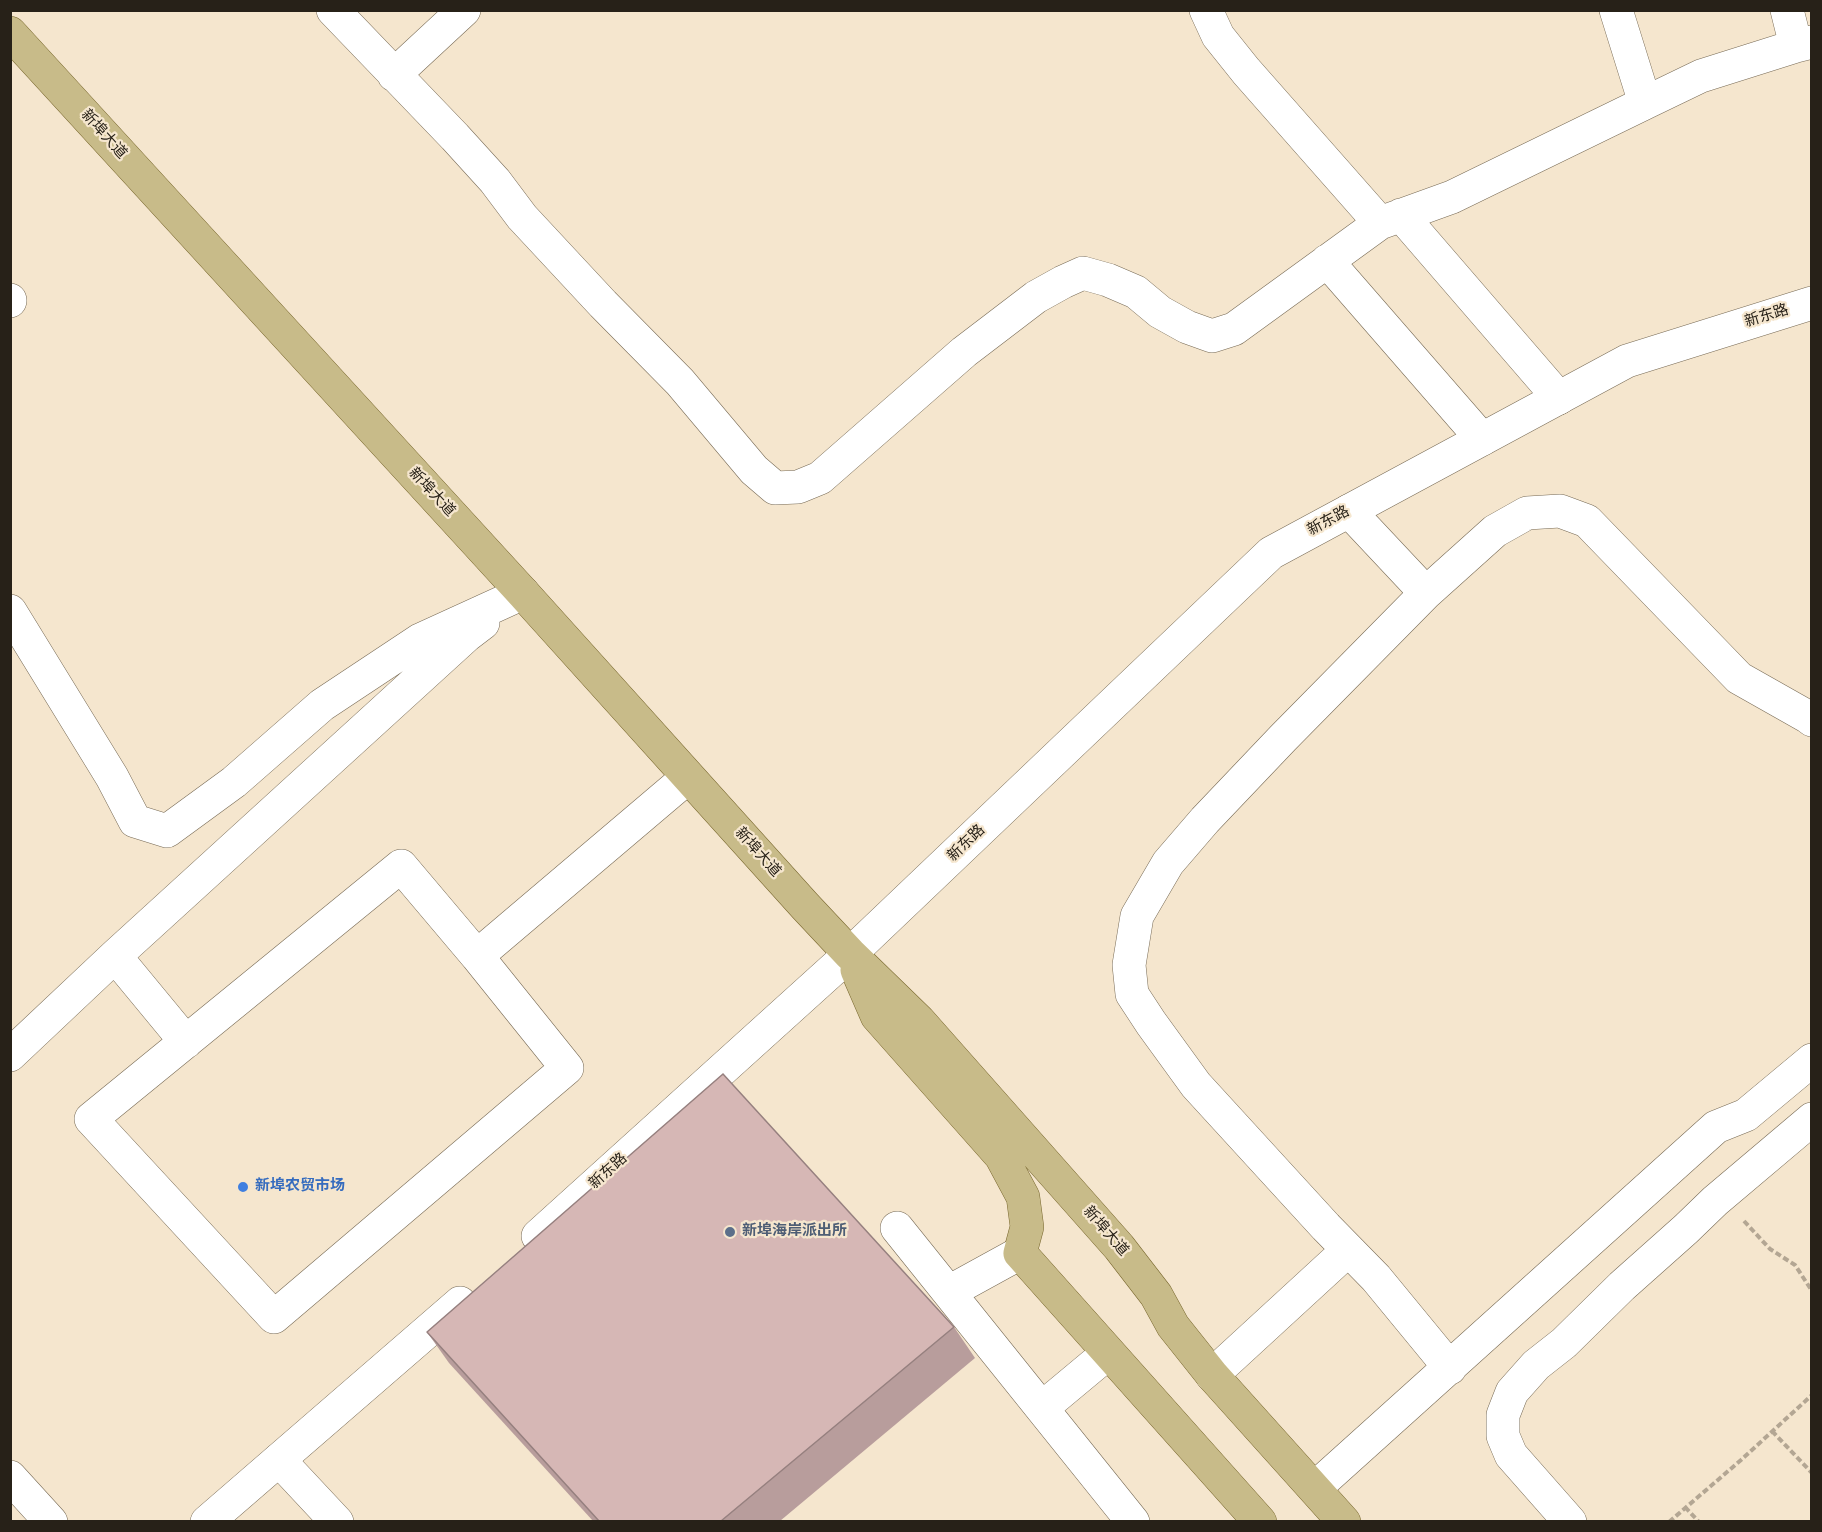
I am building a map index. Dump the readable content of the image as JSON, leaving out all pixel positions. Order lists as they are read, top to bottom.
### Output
{
  "streets": {
    "main road": ["新埠大道"],
    "street": ["新东路"]
  },
  "crossings": [
    ["新埠大道", "新东路"]
  ],
  "places": ["新埠农贸市场", "新埠海岸派出所"]
}
